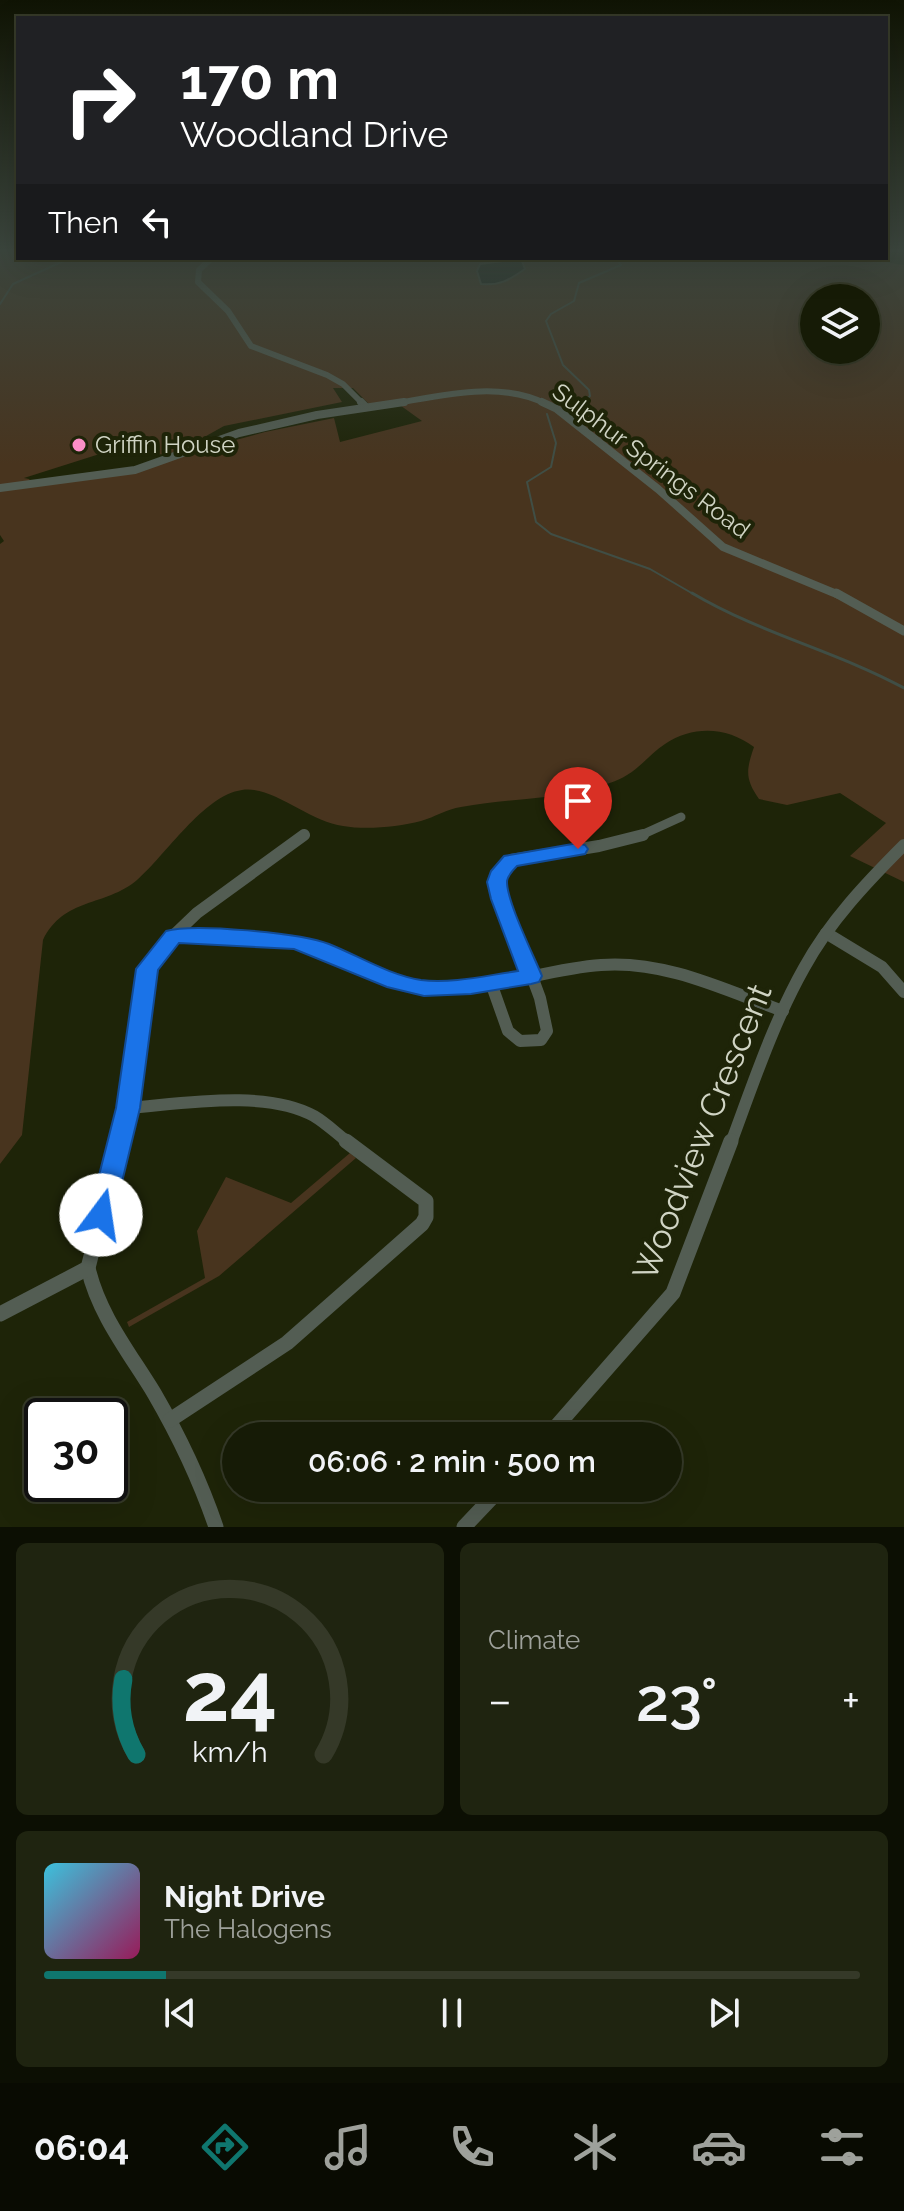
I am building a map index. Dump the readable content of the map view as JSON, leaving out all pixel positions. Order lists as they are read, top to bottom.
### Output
{
  "streets": {
    "street": ["Sulphur Springs Road", "Woodview Crescent"]
  },
  "places": ["Griffin House"],
  "page": {
    "turn": ["170 m", "Woodland Drive"],
    "then": "Then",
    "limit": "30",
    "trip": "06:06 · 2 min · 500 m",
    "tile": "Climate",
    "heat": ["−", "23°", "+"],
    "song": ["Night Drive", "The Halogens"],
    "tabs": "06:04",
    "gauge": ["24", "km/h"]
  }
}
